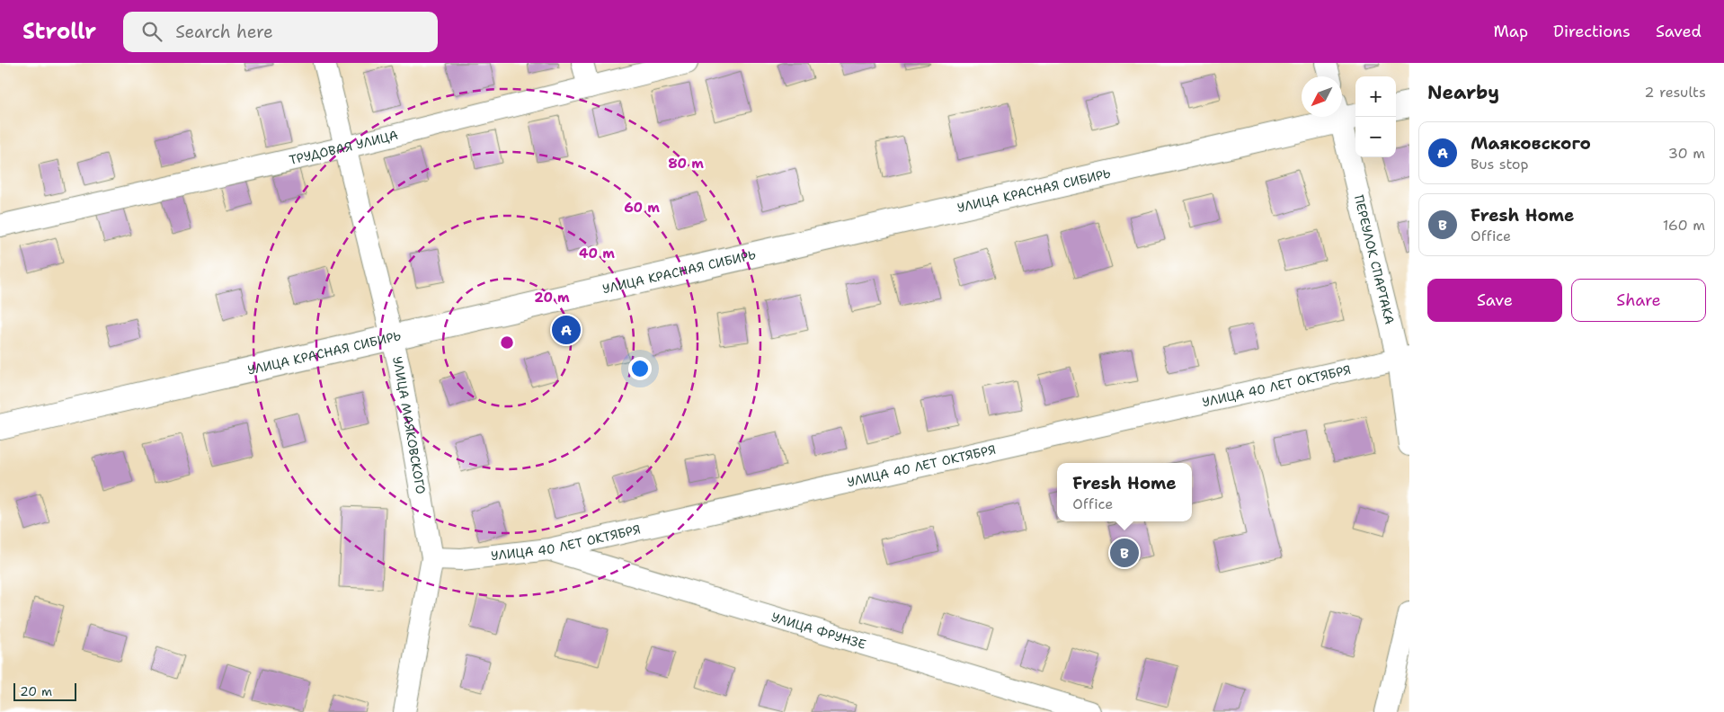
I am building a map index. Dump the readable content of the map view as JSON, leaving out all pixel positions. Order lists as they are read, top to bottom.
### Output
{
  "streets": {
    "main road": ["УЛИЦА КРАСНАЯ СИБИРЬ"],
    "street": [
      "ТРУДОВАЯ УЛИЦА",
      "ПЕРЕУЛОК СПАРТАКА",
      "УЛИЦА 40 ЛЕТ ОКТЯБРЯ",
      "УЛИЦА МАЯКОВСКОГО",
      "УЛИЦА ФРУНЗЕ"
    ]
  },
  "crossings": [
    ["ТРУДОВАЯ УЛИЦА", "УЛИЦА МАЯКОВСКОГО"],
    ["УЛИЦА КРАСНАЯ СИБИРЬ", "ПЕРЕУЛОК СПАРТАКА"],
    ["УЛИЦА КРАСНАЯ СИБИРЬ", "УЛИЦА МАЯКОВСКОГО"],
    ["ПЕРЕУЛОК СПАРТАКА", "УЛИЦА 40 ЛЕТ ОКТЯБРЯ"],
    ["УЛИЦА 40 ЛЕТ ОКТЯБРЯ", "УЛИЦА МАЯКОВСКОГО"],
    ["УЛИЦА 40 ЛЕТ ОКТЯБРЯ", "УЛИЦА ФРУНЗЕ"]
  ],
  "scale_bar": "20 m",
  "north": "bottom left",
  "page": {
    "header": "Strollr",
    "search": "Search here",
    "nav": ["Map", "Directions", "Saved"],
    "heading": ["Nearby", "2 results"],
    "map_buttons": ["+", "−"],
    "list": [
      {
        "mark": "A",
        "name": "Маяковского",
        "note": "Bus stop",
        "value": "30 m"
      },
      {
        "mark": "B",
        "name": "Fresh Home",
        "note": "Office",
        "value": "160 m"
      }
    ],
    "buttons": ["Save", "Share"],
    "pins": ["A", "B"],
    "popup": ["Fresh Home", "Office"],
    "scale": "20 m"
  },
  "rings": [
    "80 m",
    "60 m",
    "40 m",
    "20 m"
  ]
}
